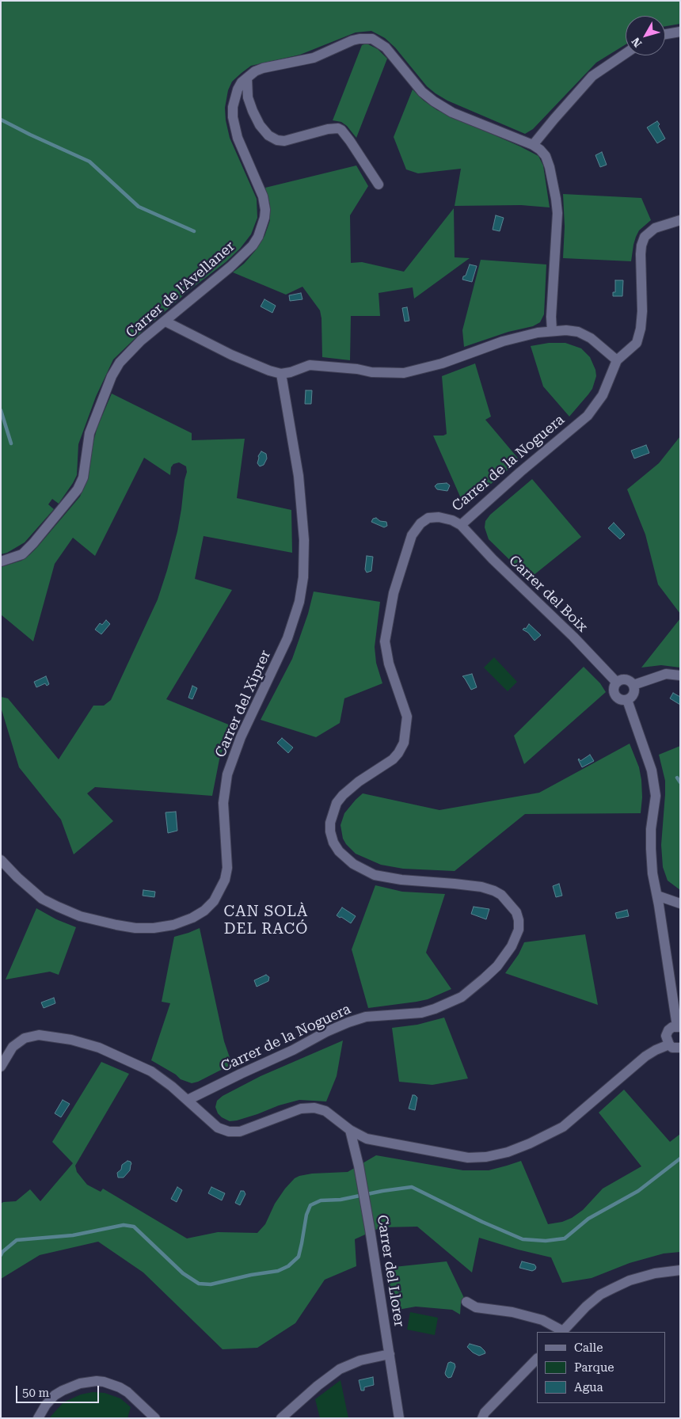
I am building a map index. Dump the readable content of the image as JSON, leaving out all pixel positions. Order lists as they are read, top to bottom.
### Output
{
  "streets": {
    "street": [
      "Carrer de l'Avellaner",
      "Carrer de la Noguera",
      "Carrer del Boix",
      "Carrer del Xiprer",
      "Carrer del Llorer"
    ]
  },
  "crossings": [
    ["Carrer de la Noguera", "Carrer del Boix"]
  ],
  "districts": ["CAN SOLÀ DEL RACÓ"],
  "legend": ["Calle", "Parque", "Agua"],
  "scale_bar": "50 m",
  "north": "bottom left"
}
